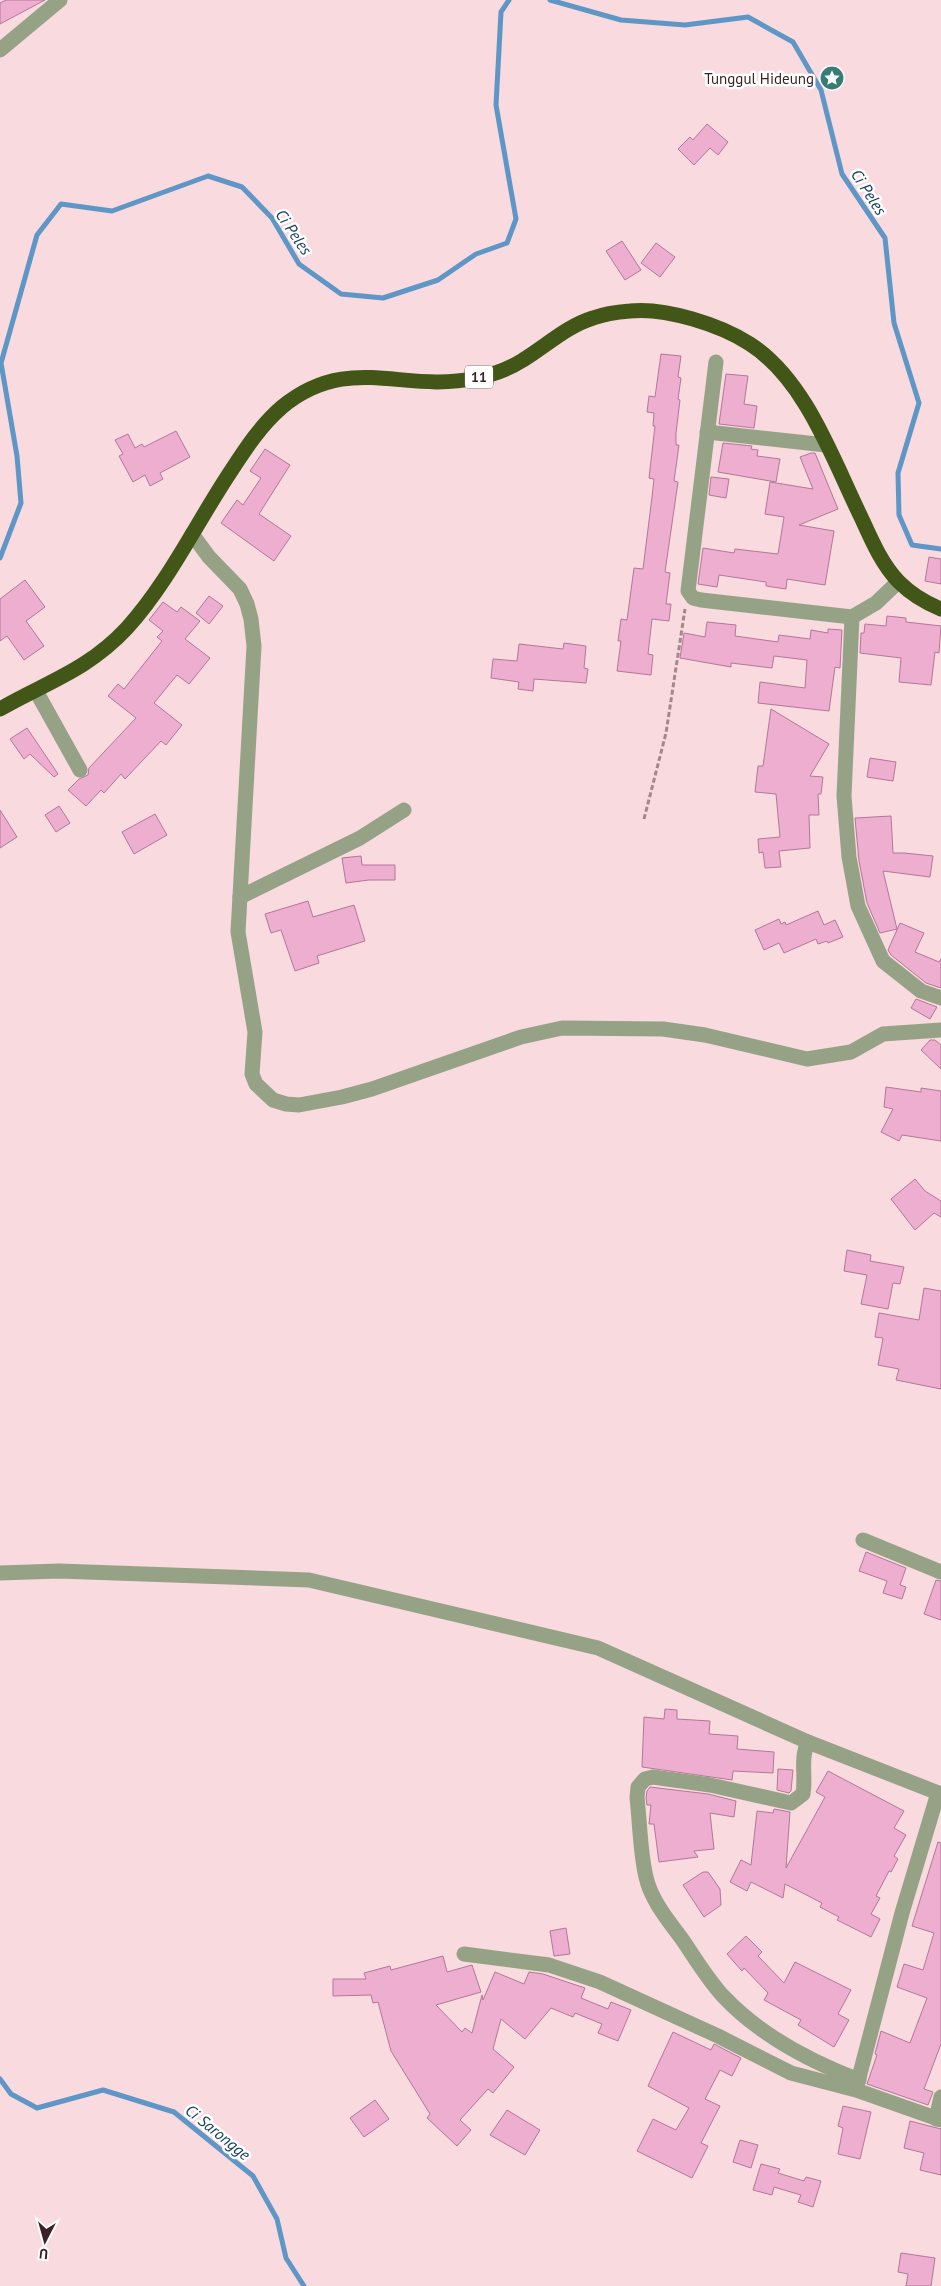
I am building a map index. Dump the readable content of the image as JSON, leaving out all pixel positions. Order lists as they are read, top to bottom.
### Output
{
  "streets": {
    "highway": ["11"]
  },
  "water": ["Ci Peles", "Ci Sarongge"],
  "places": {
    "place": ["Tunggul Hideung"]
  },
  "north": "bottom"
}
